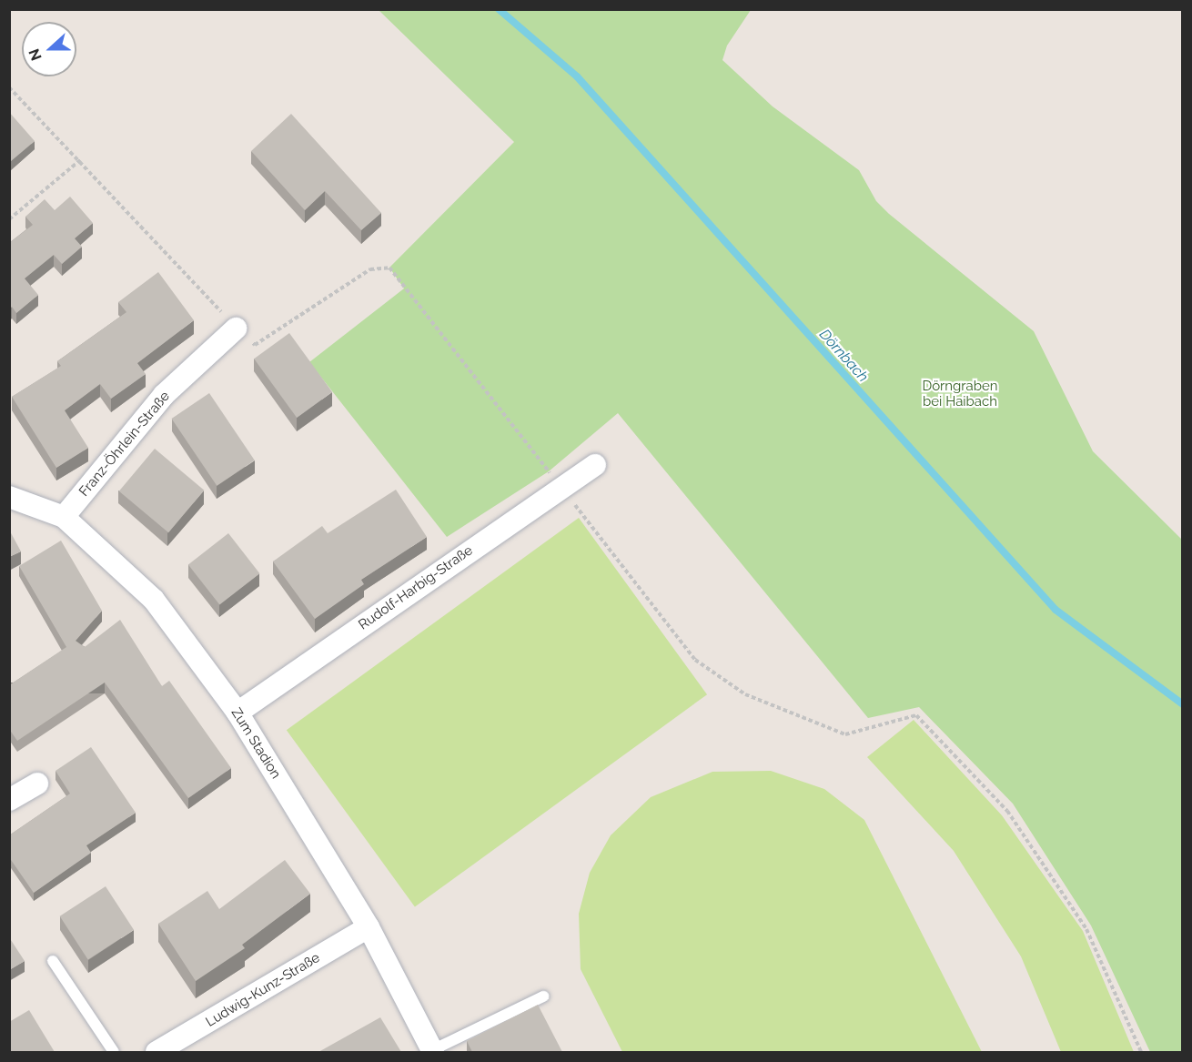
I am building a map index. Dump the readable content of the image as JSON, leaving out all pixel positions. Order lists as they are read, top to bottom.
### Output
{
  "streets": {
    "street": [
      "Franz-Öhrlein-Straße",
      "Rudolf-Harbig-Straße",
      "Zum Stadion",
      "Ludwig-Kunz-Straße"
    ]
  },
  "crossings": [
    ["Franz-Öhrlein-Straße", "Zum Stadion"],
    ["Rudolf-Harbig-Straße", "Zum Stadion"],
    ["Zum Stadion", "Ludwig-Kunz-Straße"]
  ],
  "water": ["Dörnbach"],
  "parks": ["Dörngraben bei Haibach"],
  "north": "left"
}
